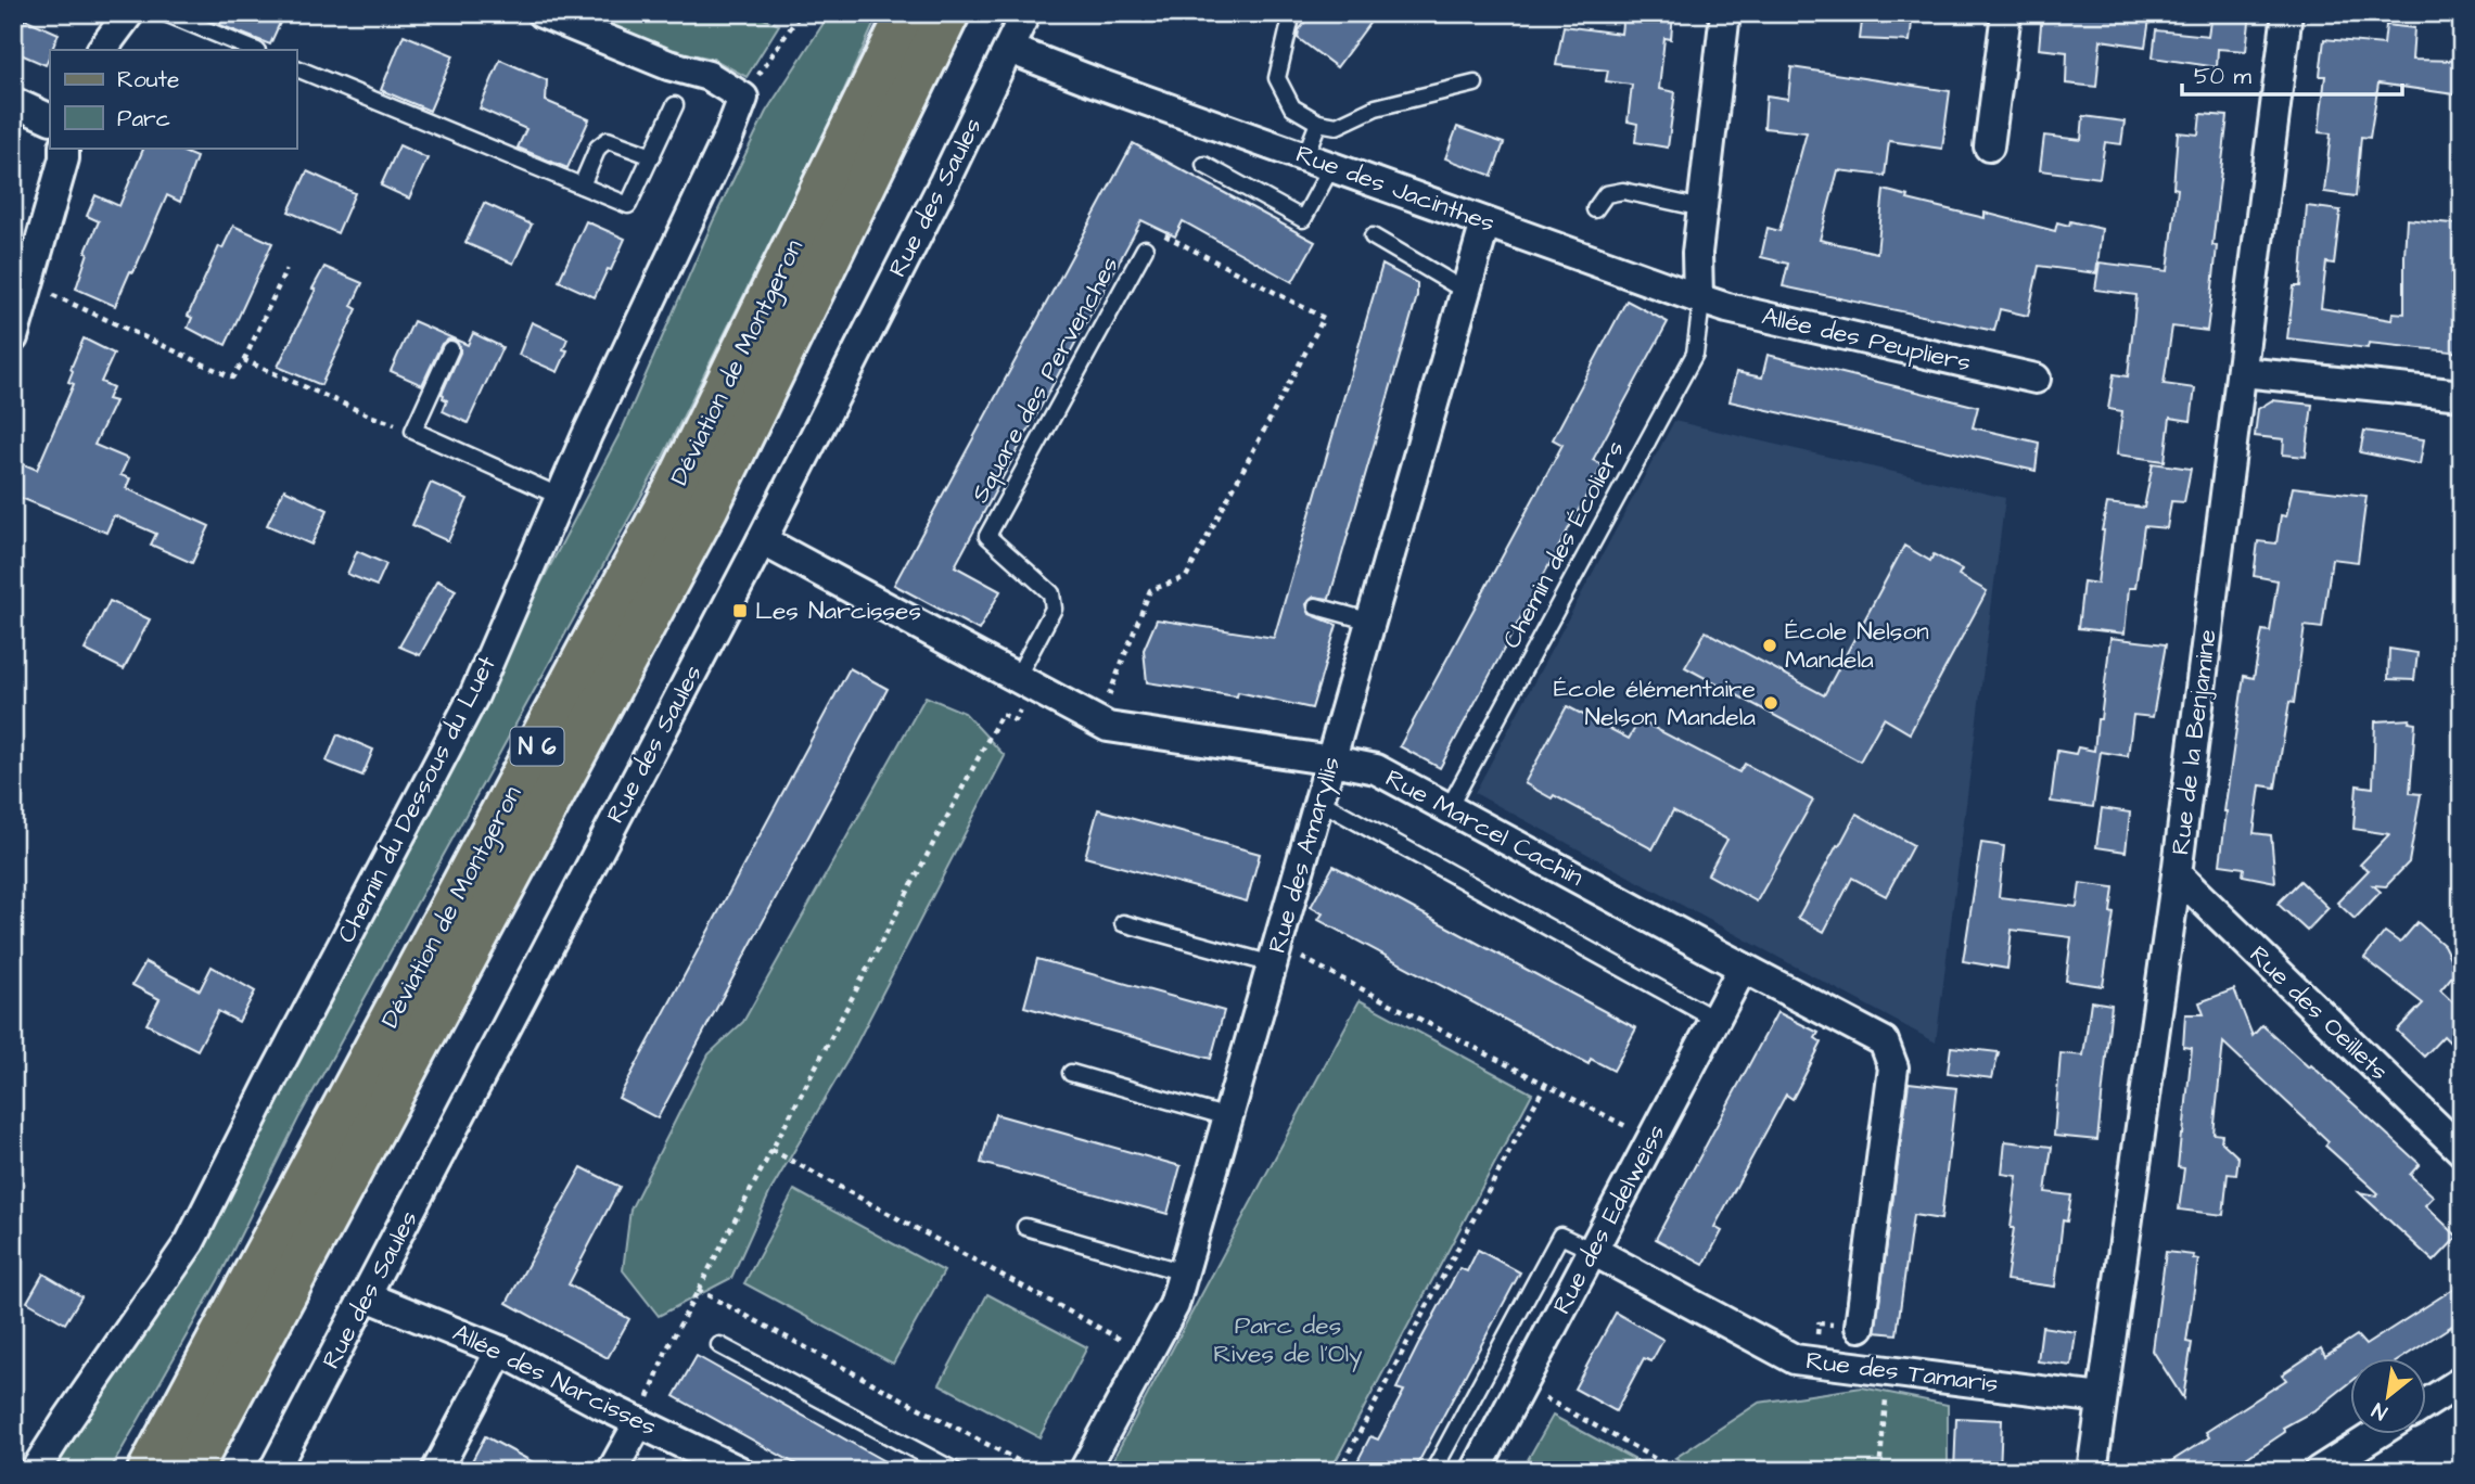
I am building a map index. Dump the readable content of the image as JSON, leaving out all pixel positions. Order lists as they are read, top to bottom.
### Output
{
  "streets": {
    "main road": ["Déviation de Montgeron", "N 6"],
    "street": [
      "Rue des Jacinthes",
      "Rue des Saules",
      "Allée des Peupliers",
      "Rue de la Benjamine",
      "Chemin du Dessous du Luet",
      "Rue Marcel Cachin",
      "Rue des Amaryllis",
      "Rue des Oeillets",
      "Rue des Edelweiss",
      "Rue des Tamaris",
      "Allée des Narcisses"
    ],
    "lane": ["Square des Pervenches", "Chemin des Écoliers"]
  },
  "crossings": [
    ["Rue des Jacinthes", "Rue des Saules"],
    ["Rue des Jacinthes", "Allée des Peupliers"],
    ["Rue des Jacinthes", "Chemin des Écoliers"],
    ["Rue des Jacinthes", "Rue des Amaryllis"],
    ["Rue des Saules", "Rue Marcel Cachin"],
    ["Rue des Saules", "Allée des Narcisses"],
    ["Allée des Peupliers", "Chemin des Écoliers"],
    ["Square des Pervenches", "Rue Marcel Cachin"],
    ["Chemin des Écoliers", "Rue Marcel Cachin"],
    ["Rue de la Benjamine", "Rue des Oeillets"],
    ["Rue de la Benjamine", "Rue des Tamaris"],
    ["Rue Marcel Cachin", "Rue des Amaryllis"],
    ["Rue Marcel Cachin", "Rue des Edelweiss"],
    ["Rue des Edelweiss", "Rue des Tamaris"]
  ],
  "parks": ["Parc des Rives de l'Oly"],
  "places": {
    "transit": ["Les Narcisses"],
    "other": ["École Nelson Mandela", "École élémentaire Nelson Mandela"]
  },
  "legend": ["Route", "Parc"],
  "scale_bar": "50 m",
  "north": "bottom left"
}
